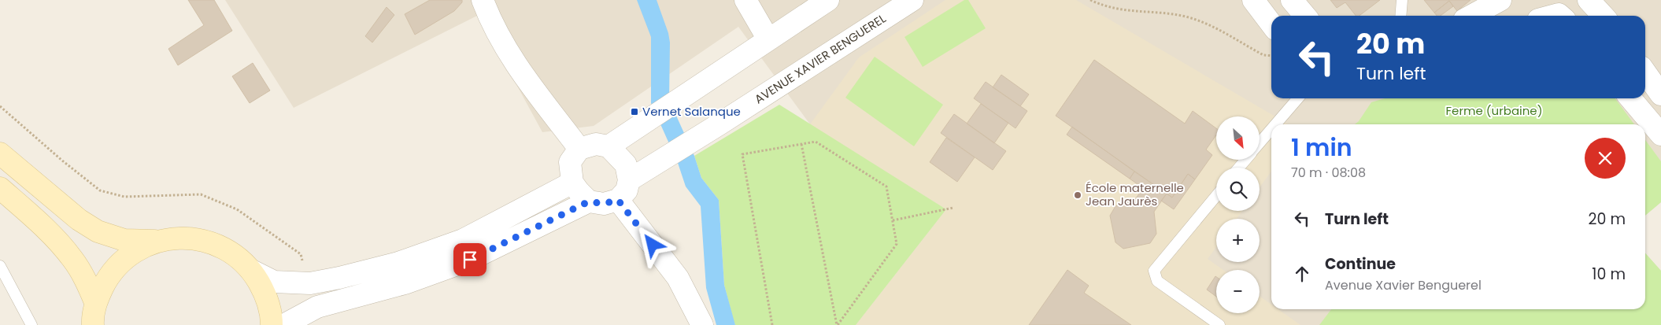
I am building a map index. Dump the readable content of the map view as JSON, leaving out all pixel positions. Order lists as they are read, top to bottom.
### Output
{
  "streets": {
    "street": ["AVENUE XAVIER BENGUEREL"]
  },
  "parks": ["Ferme (urbaine)"],
  "places": {
    "transit": ["Vernet Salanque"],
    "other": ["École maternelle Jean Jaurès"]
  },
  "north": "bottom right",
  "page": {
    "turn": ["20 m", "Turn left"],
    "map_buttons": ["+", "−"],
    "heading": ["1 min", "70 m · 08:08"],
    "list": [
      {
        "name": "Turn left",
        "value": "20 m"
      },
      {
        "name": "Continue",
        "note": "Avenue Xavier Benguerel",
        "value": "10 m"
      }
    ]
  }
}
